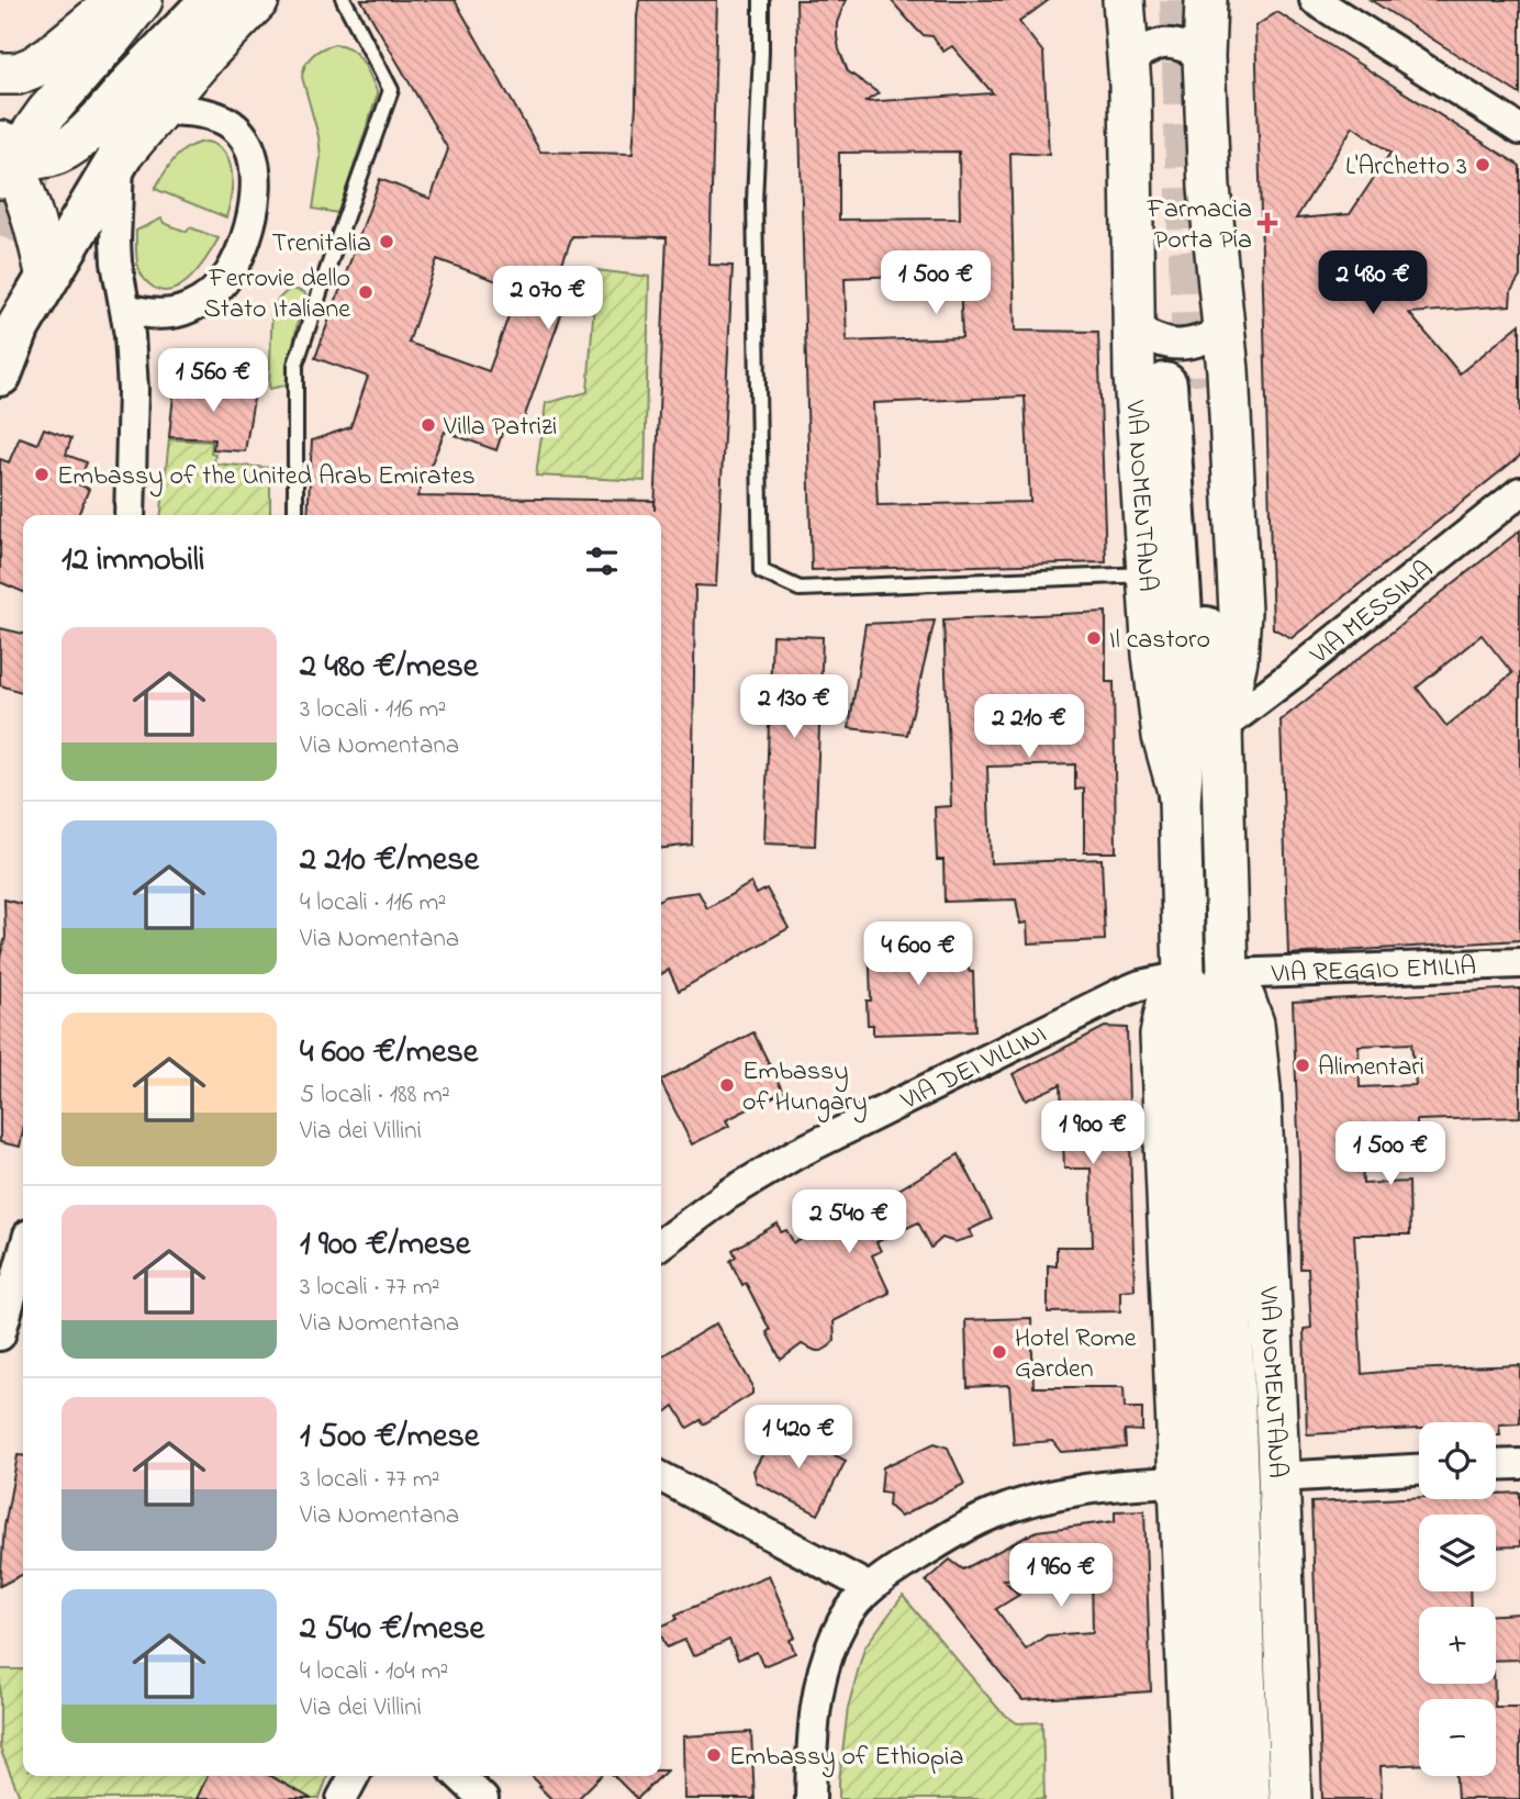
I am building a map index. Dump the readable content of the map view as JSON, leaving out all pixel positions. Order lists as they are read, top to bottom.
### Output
{
  "streets": {
    "main road": ["VIA NOMENTANA"],
    "street": ["VIA MESSINA", "VIA REGGIO EMILIA", "VIA DEI VILLINI"]
  },
  "crossings": [
    ["VIA NOMENTANA", "VIA MESSINA"],
    ["VIA NOMENTANA", "VIA REGGIO EMILIA"],
    ["VIA NOMENTANA", "VIA DEI VILLINI"]
  ],
  "places": {
    "other": [
      "L'Archetto 3",
      "Trenitalia",
      "Ferrovie dello Stato Italiane",
      "Villa Patrizi",
      "Embassy of the United Arab Emirates",
      "Il castoro",
      "Alimentari",
      "Embassy of Hungary",
      "Hotel Rome Garden",
      "Embassy of Ethiopia"
    ],
    "health": ["Farmacia Porta Pia"]
  },
  "page": {
    "price": [
      "1 500 €",
      "2 480 €",
      "2 070 €",
      "1 560 €",
      "2 130 €",
      "2 210 €",
      "4 600 €",
      "1 900 €",
      "1 500 €",
      "2 540 €",
      "1 420 €",
      "1 960 €"
    ],
    "heading": "12 immobili",
    "list": [
      {
        "name": "2 480 €/mese",
        "note": "3 locali · 116 m² · Via Nomentana"
      },
      {
        "name": "2 210 €/mese",
        "note": "4 locali · 116 m² · Via Nomentana"
      },
      {
        "name": "4 600 €/mese",
        "note": "5 locali · 188 m² · Via dei Villini"
      },
      {
        "name": "1 900 €/mese",
        "note": "3 locali · 77 m² · Via Nomentana"
      },
      {
        "name": "1 500 €/mese",
        "note": "3 locali · 77 m² · Via Nomentana"
      },
      {
        "name": "2 540 €/mese",
        "note": "4 locali · 104 m² · Via dei Villini"
      }
    ],
    "map_buttons": ["+", "−"]
  }
}
